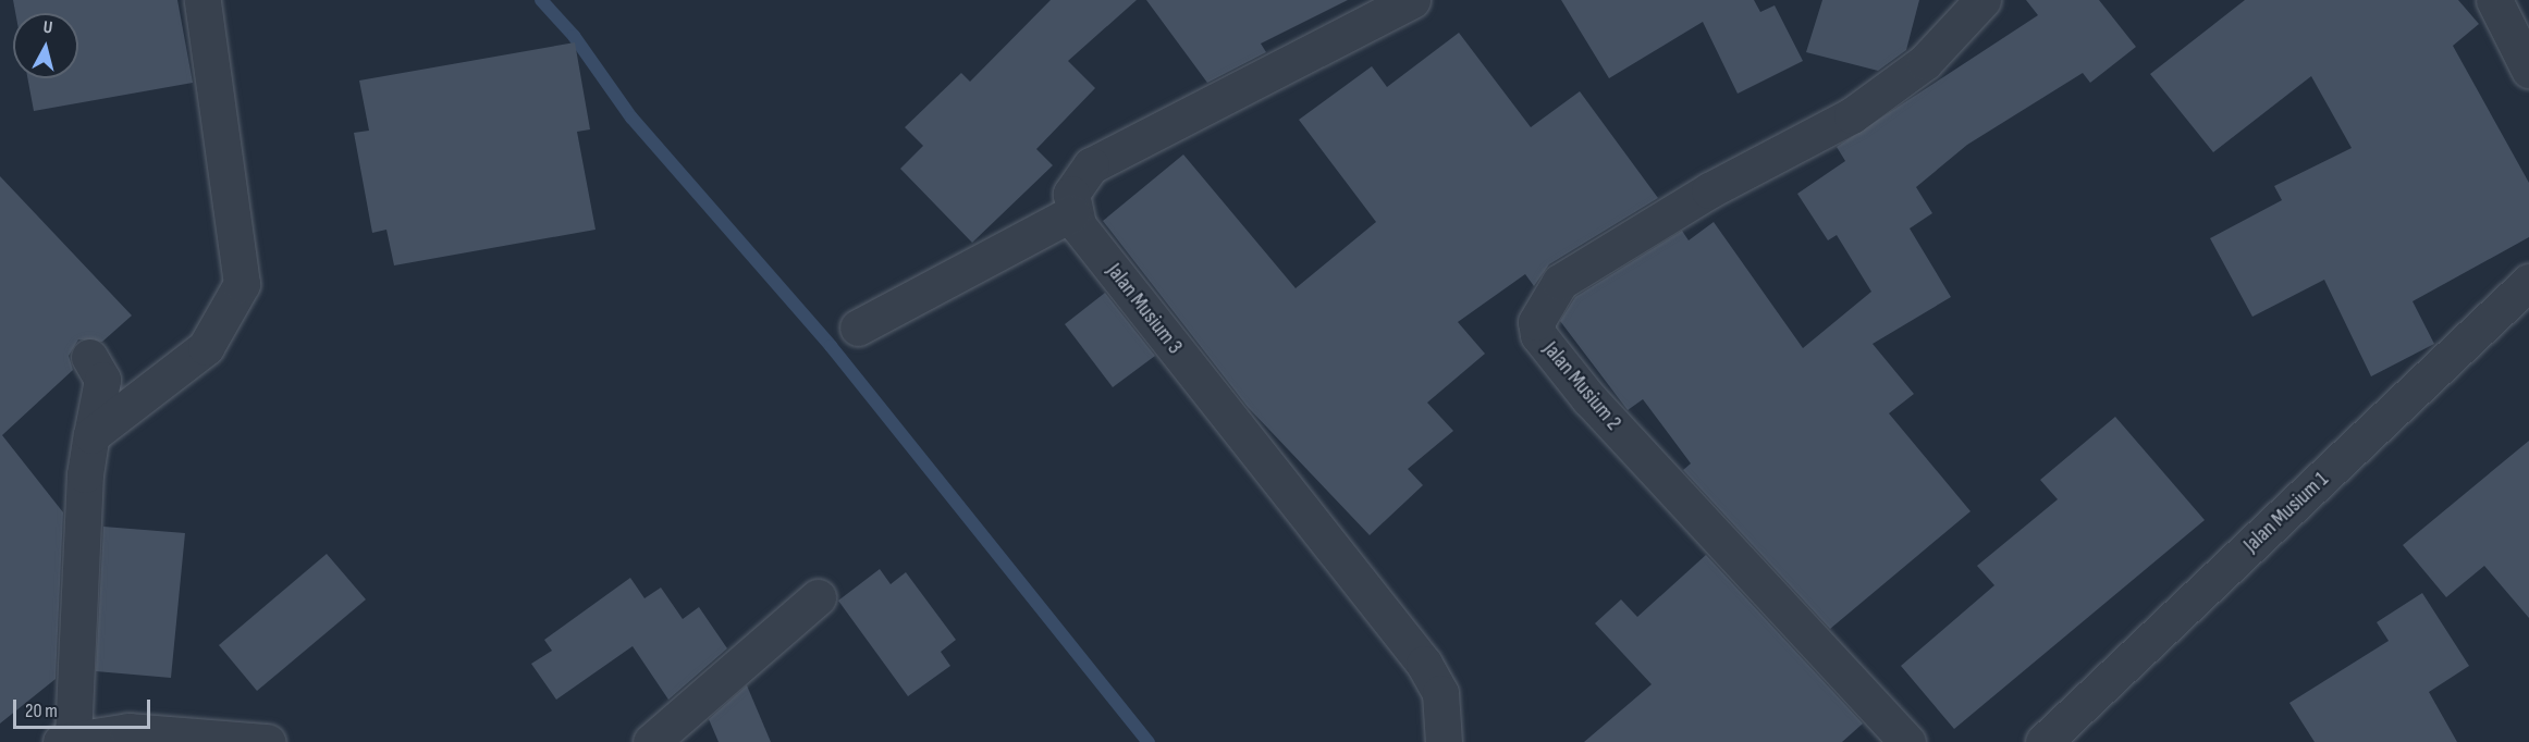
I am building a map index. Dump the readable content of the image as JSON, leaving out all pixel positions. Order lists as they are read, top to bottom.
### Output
{
  "streets": {
    "street": ["Jalan Musium 3", "Jalan Musium 2", "Jalan Musium 1"]
  },
  "scale_bar": "20 m",
  "north": "top"
}
